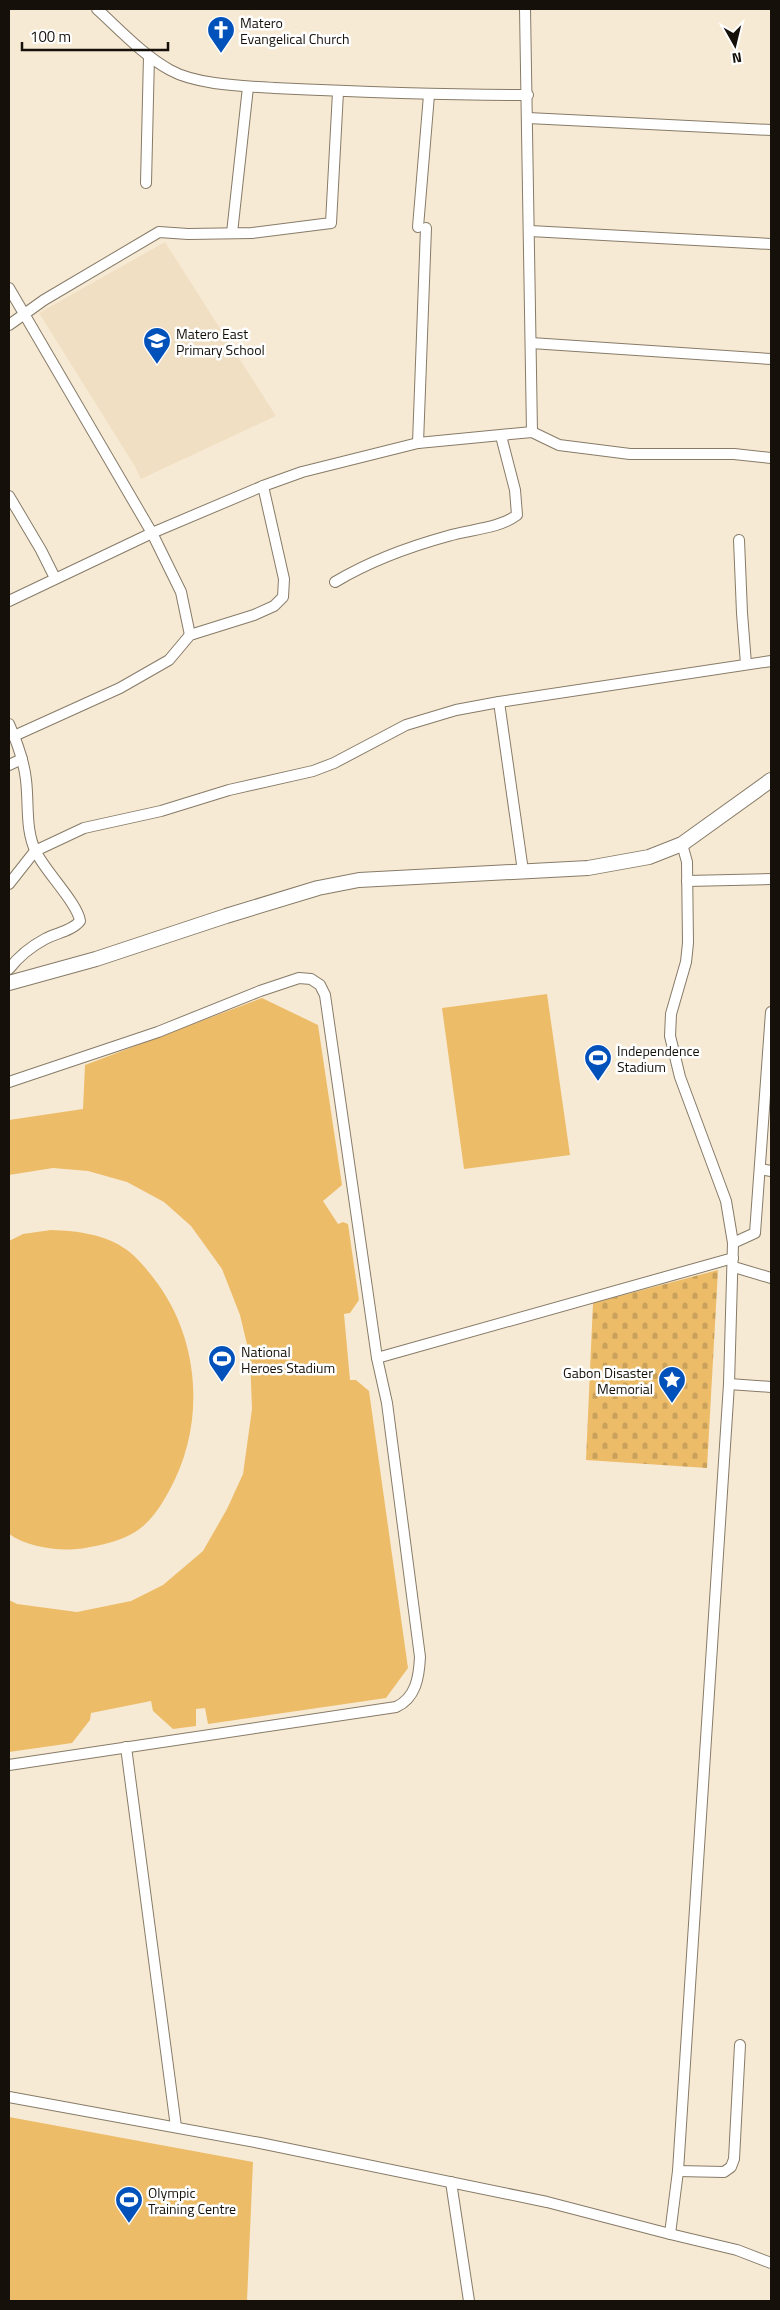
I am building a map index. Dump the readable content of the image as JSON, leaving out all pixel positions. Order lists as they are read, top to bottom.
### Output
{
  "places": {
    "church": ["Matero Evangelical Church"],
    "school or university": ["Matero East Primary School"],
    "sports": ["Independence Stadium", "National Heroes Stadium", "Olympic Training Centre"],
    "place": ["Gabon Disaster Memorial"]
  },
  "scale_bar": "100 m",
  "north": "bottom"
}
